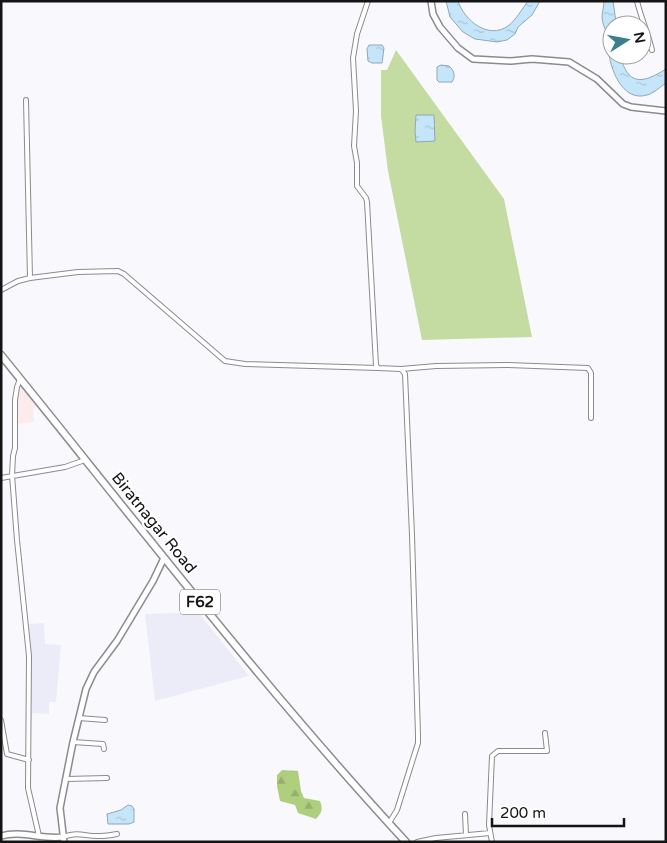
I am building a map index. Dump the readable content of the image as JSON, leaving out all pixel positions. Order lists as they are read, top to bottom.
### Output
{
  "streets": {
    "main road": ["Biratnagar Road", "F62"]
  },
  "scale_bar": "200 m",
  "north": "right"
}
